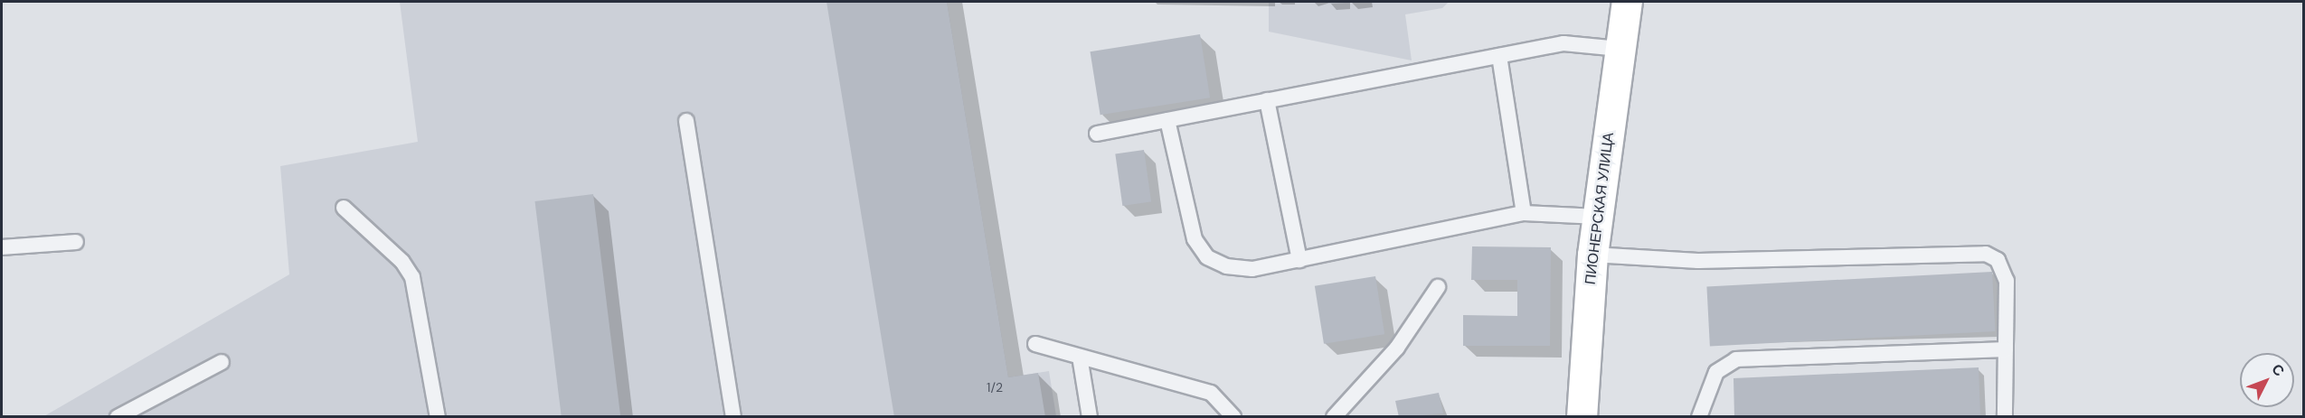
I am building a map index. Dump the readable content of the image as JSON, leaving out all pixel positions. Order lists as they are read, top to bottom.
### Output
{
  "streets": {
    "street": ["ПИОНЕРСКАЯ УЛИЦА"]
  },
  "house_numbers": ["1/2"],
  "north": "top right"
}
